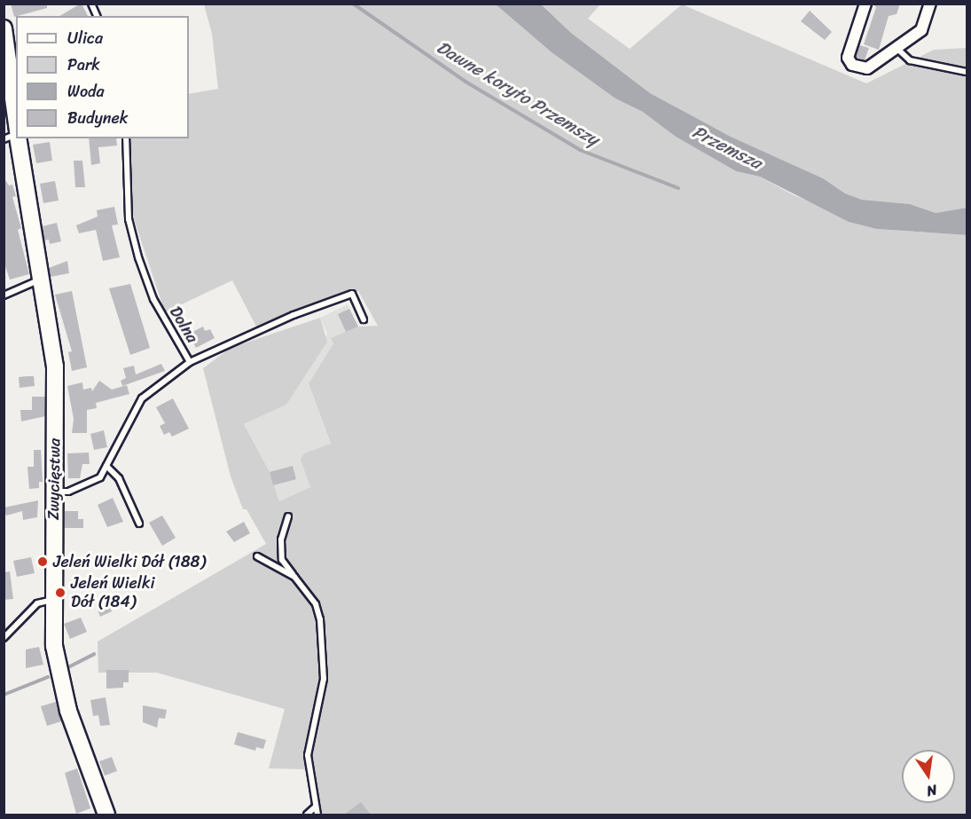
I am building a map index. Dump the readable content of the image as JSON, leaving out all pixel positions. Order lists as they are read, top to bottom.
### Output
{
  "streets": {
    "street": ["Zwycięstwa"],
    "lane": ["Dolna"]
  },
  "crossings": [
    ["Dolna", "Zwycięstwa"]
  ],
  "water": ["Dawne koryto Przemszy", "Przemsza"],
  "places": ["Jeleń Wielki Dół (188)", "Jeleń Wielki Dół (184)"],
  "legend": [
    "Ulica",
    "Park",
    "Woda",
    "Budynek"
  ],
  "north": "bottom"
}
